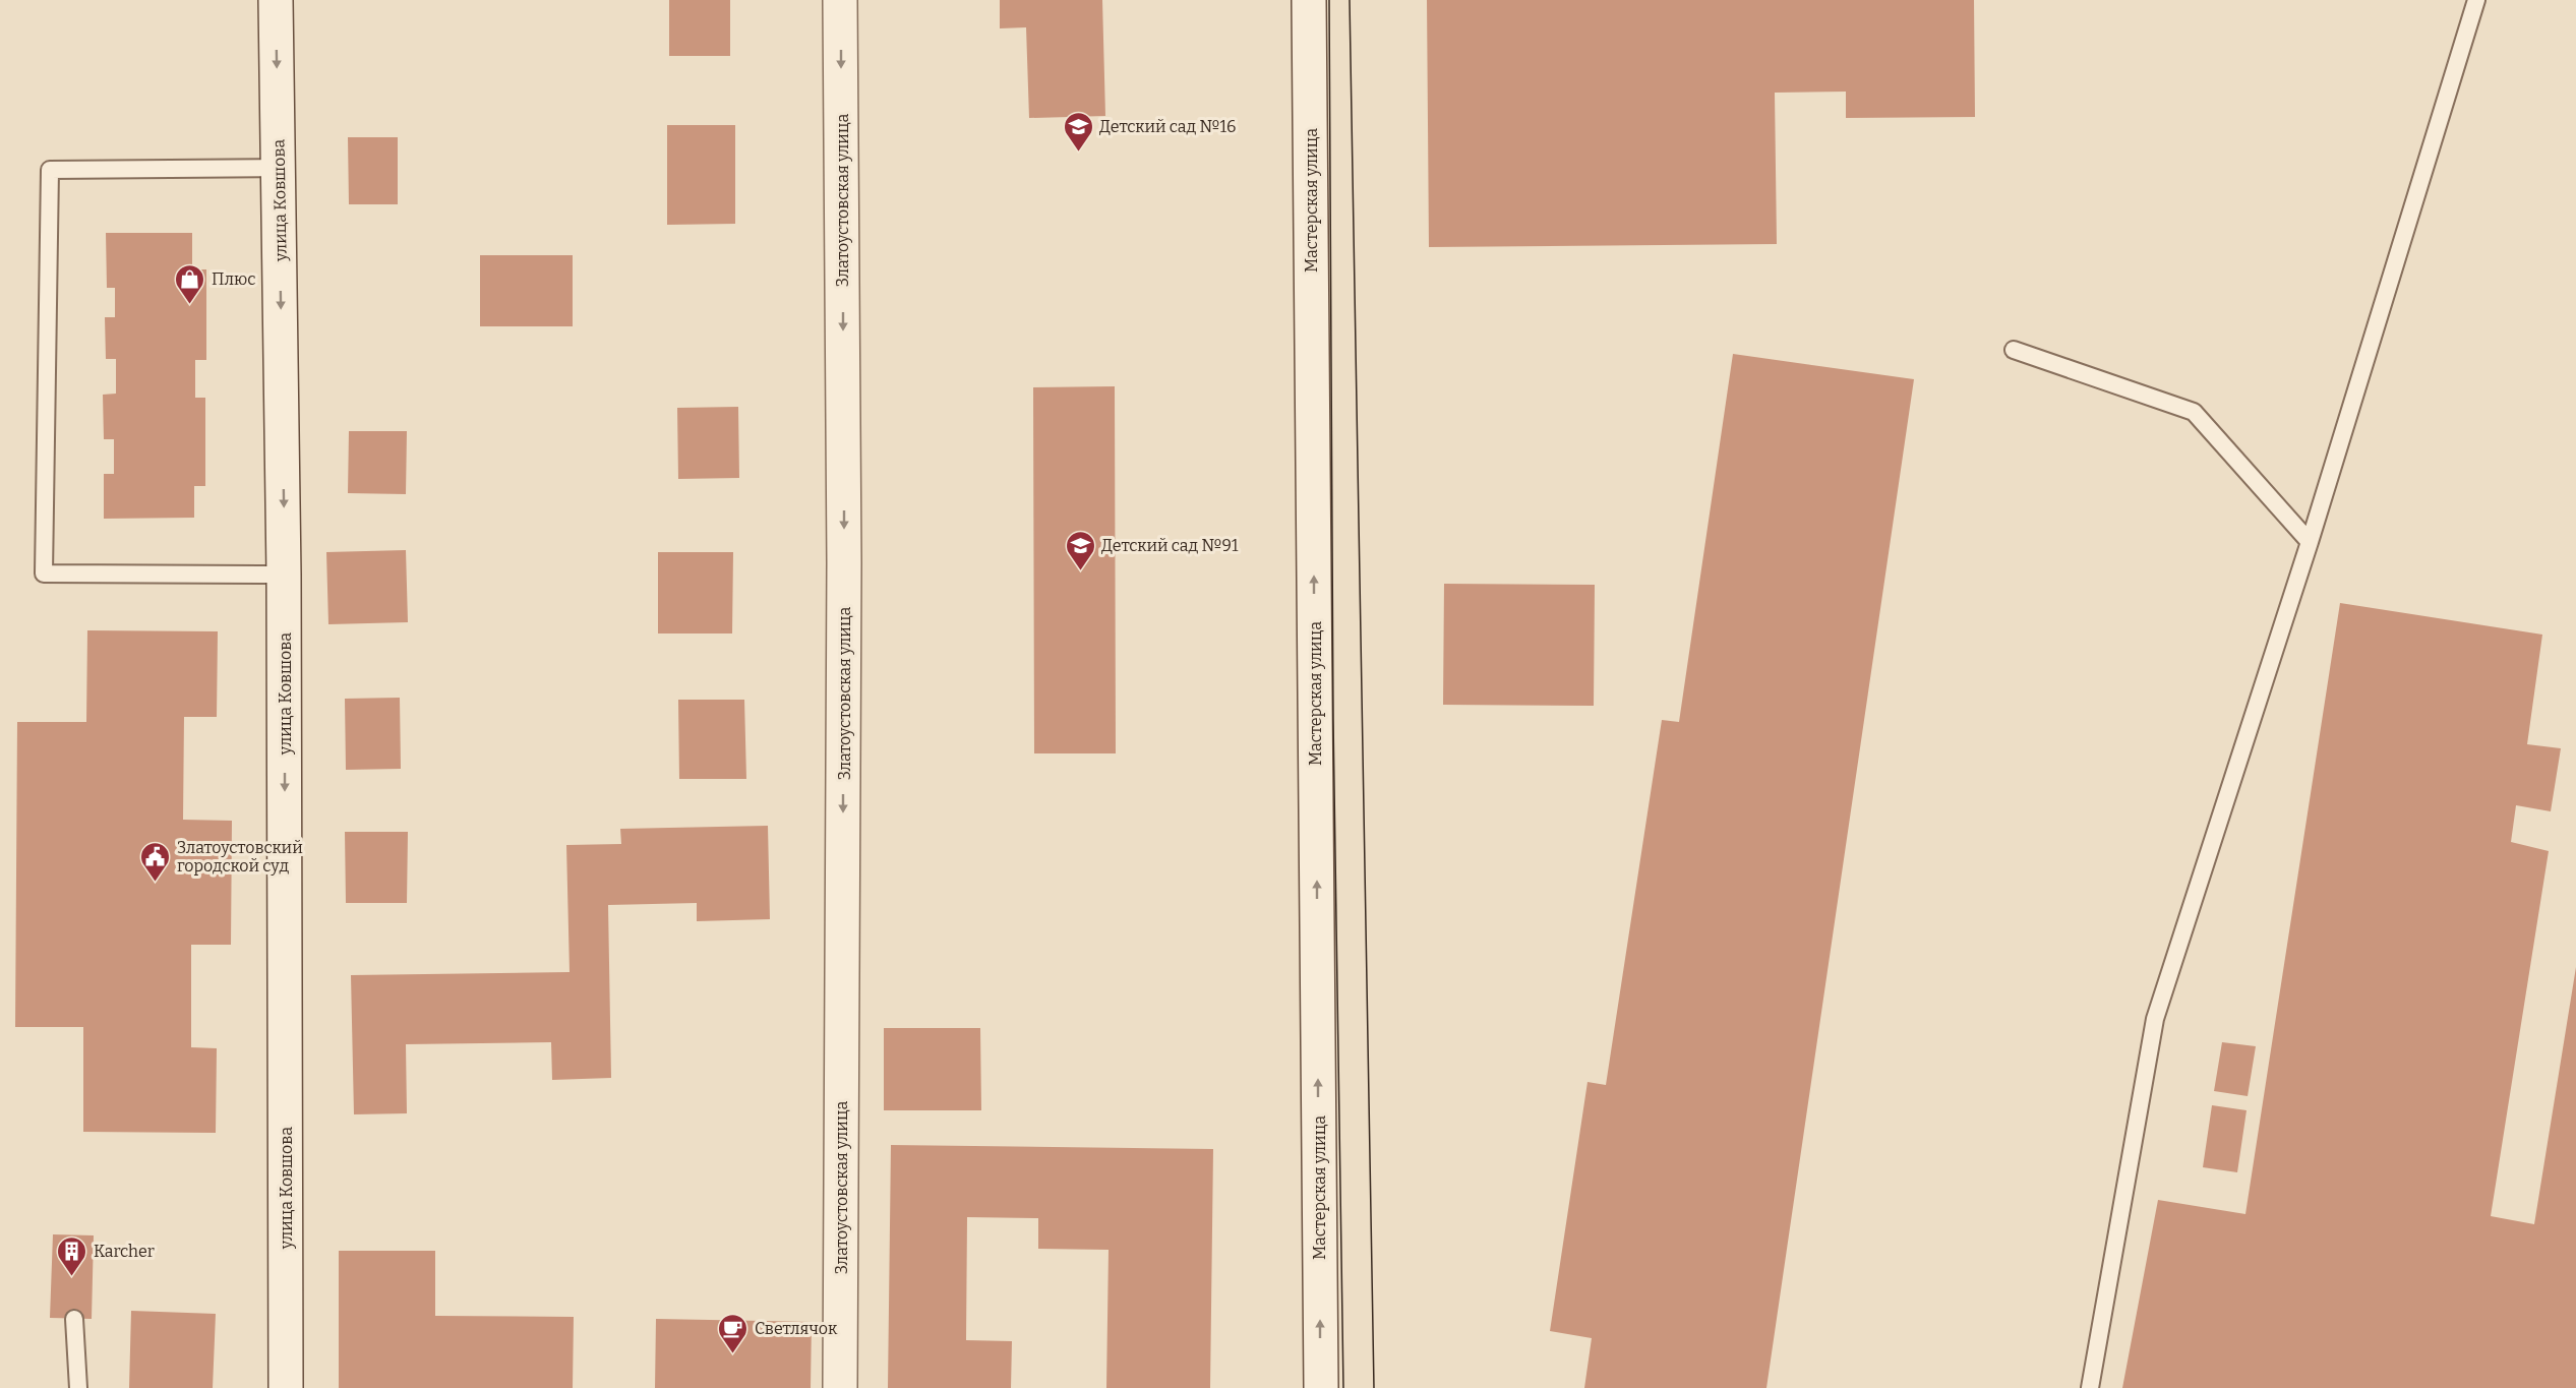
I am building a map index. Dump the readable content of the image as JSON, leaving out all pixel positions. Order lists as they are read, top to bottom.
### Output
{
  "streets": {
    "main road": ["улица Ковшова", "Златоустовская улица", "Мастерская улица"]
  },
  "one_way": ["улица Ковшова", "Златоустовская улица", "Мастерская улица"],
  "places": {
    "school or university": ["Детский сад №16", "Детский сад №91"],
    "shop": ["Плюс"],
    "public building": ["Златоустовский городской суд"],
    "building": ["Karcher"],
    "cafe": ["Светлячок"]
  }
}
